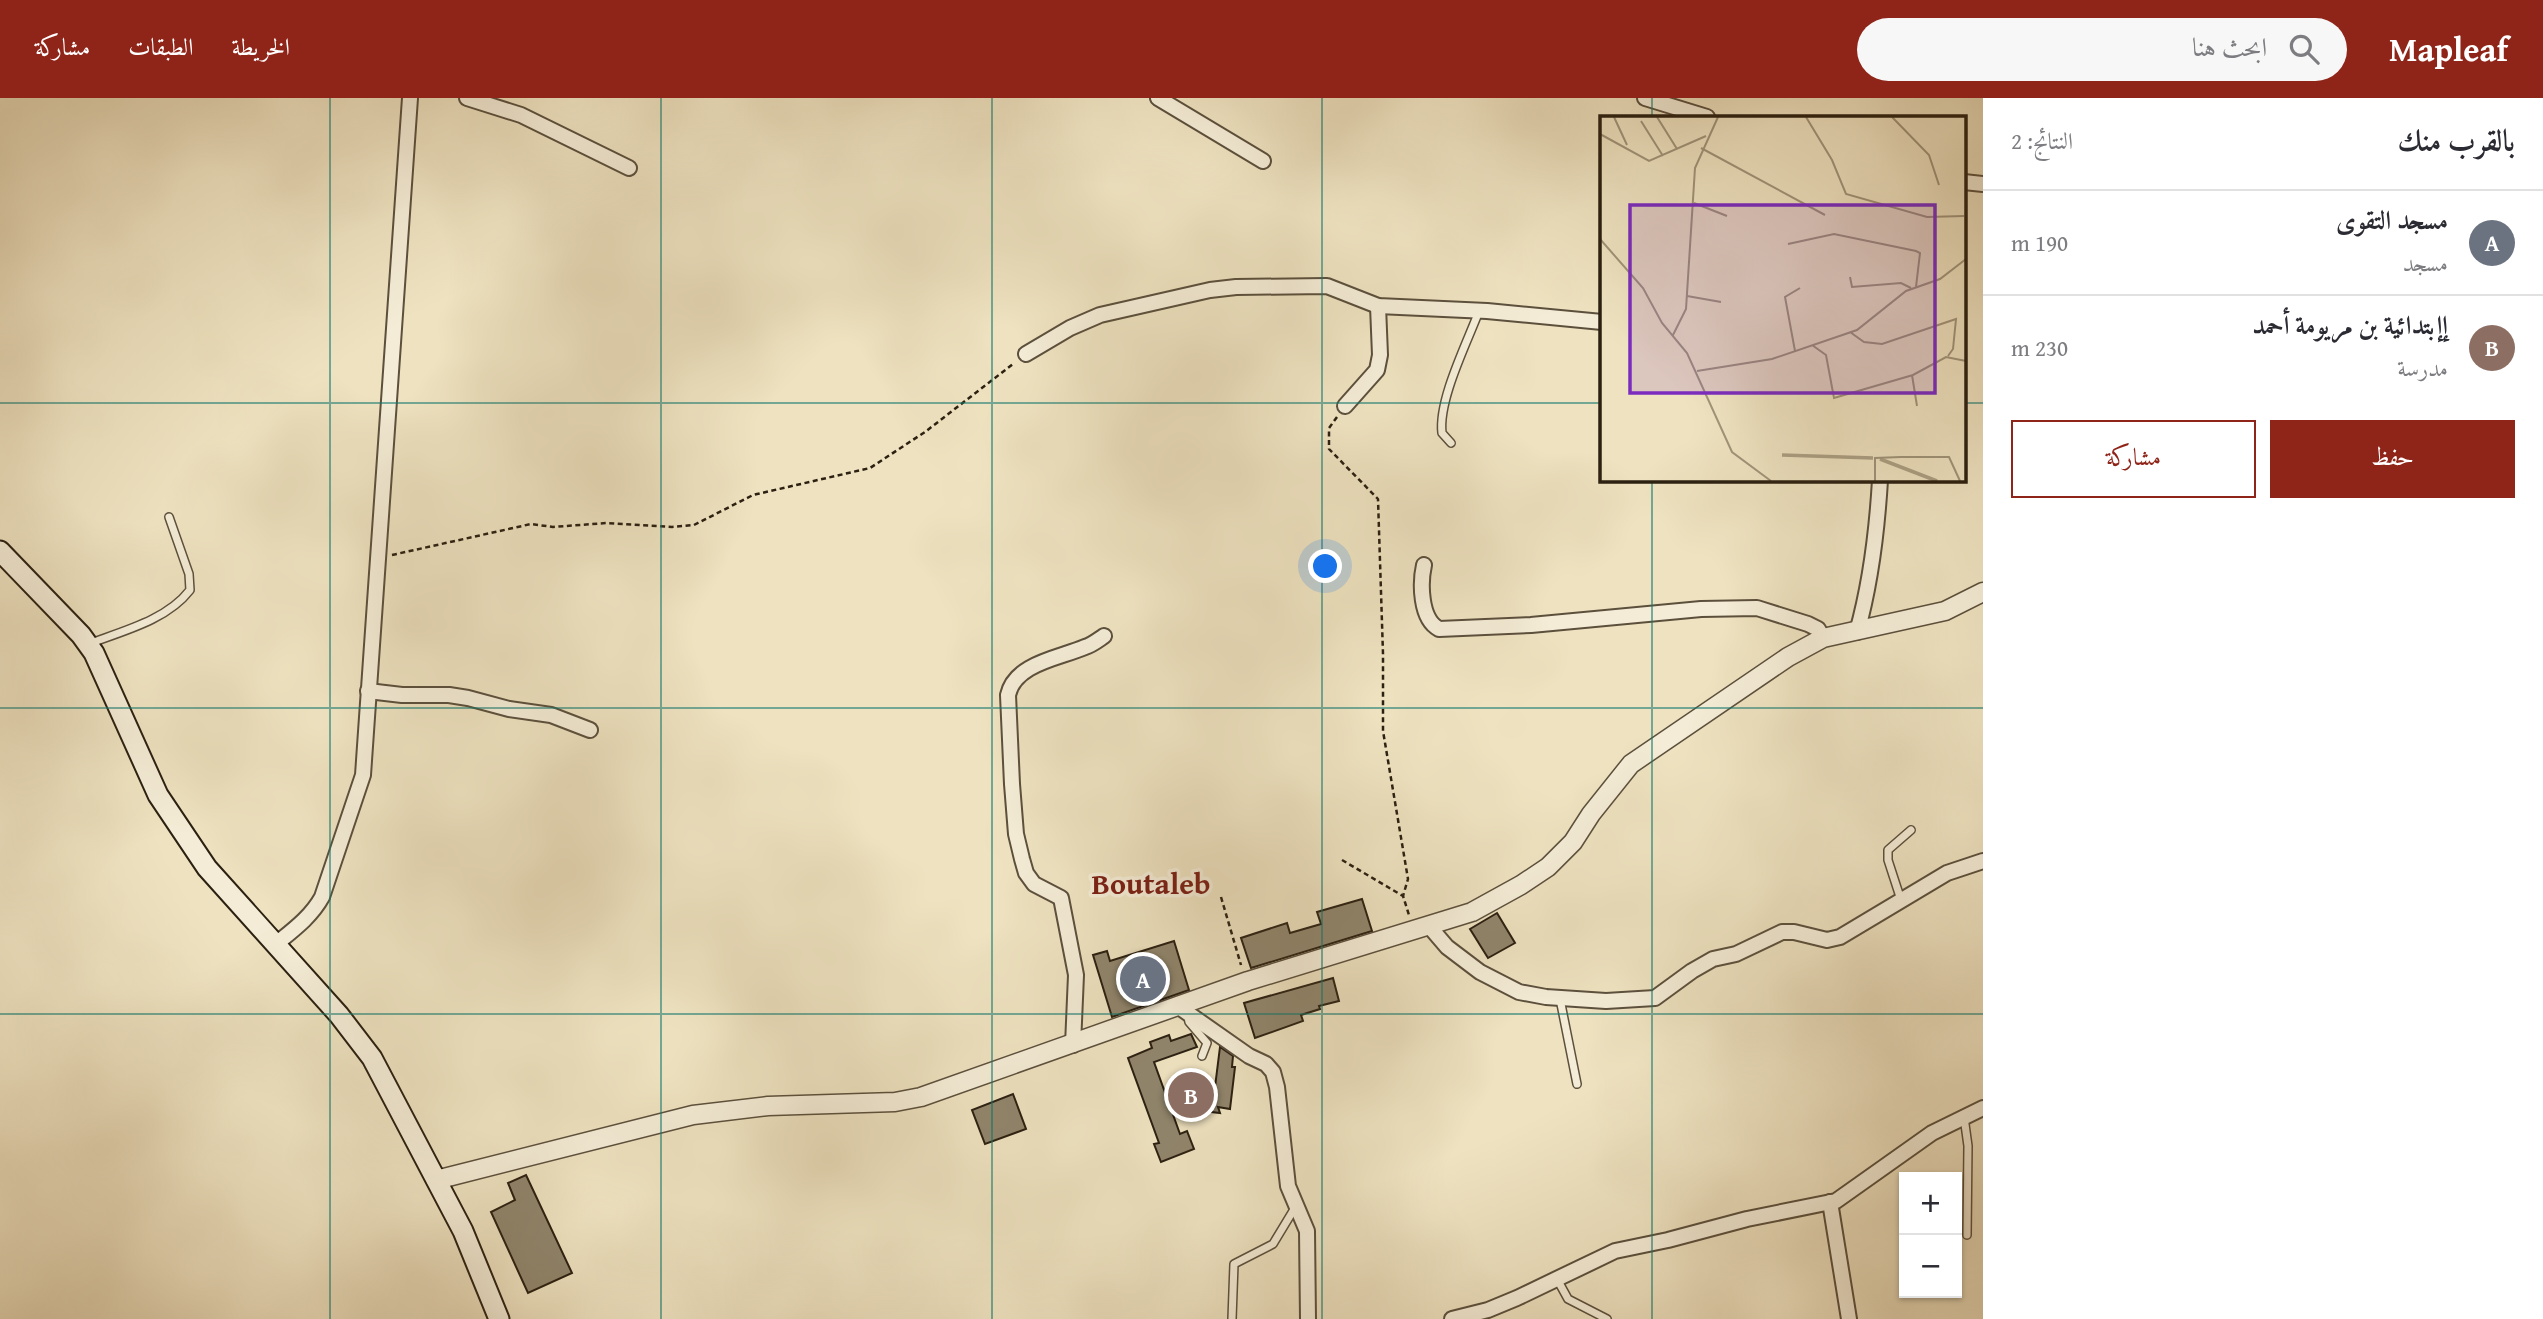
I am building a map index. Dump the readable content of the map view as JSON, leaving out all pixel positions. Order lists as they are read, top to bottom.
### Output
{
  "districts": ["Boutaleb"],
  "page": {
    "header": "Mapleaf",
    "search": "ابحث هنا",
    "nav": ["الخريطة", "الطبقات", "مشاركة"],
    "heading": ["بالقرب منك", "النتائج: 2"],
    "list": [
      {
        "mark": "A",
        "name": "مسجد التقوى",
        "note": "مسجد",
        "value": "190 m"
      },
      {
        "mark": "B",
        "name": "إإبتدائية بن مريومة أحمد",
        "note": "مدرسة",
        "value": "230 m"
      }
    ],
    "buttons": ["حفظ", "مشاركة"],
    "pins": ["A", "B"],
    "map_buttons": ["+", "−"]
  }
}
